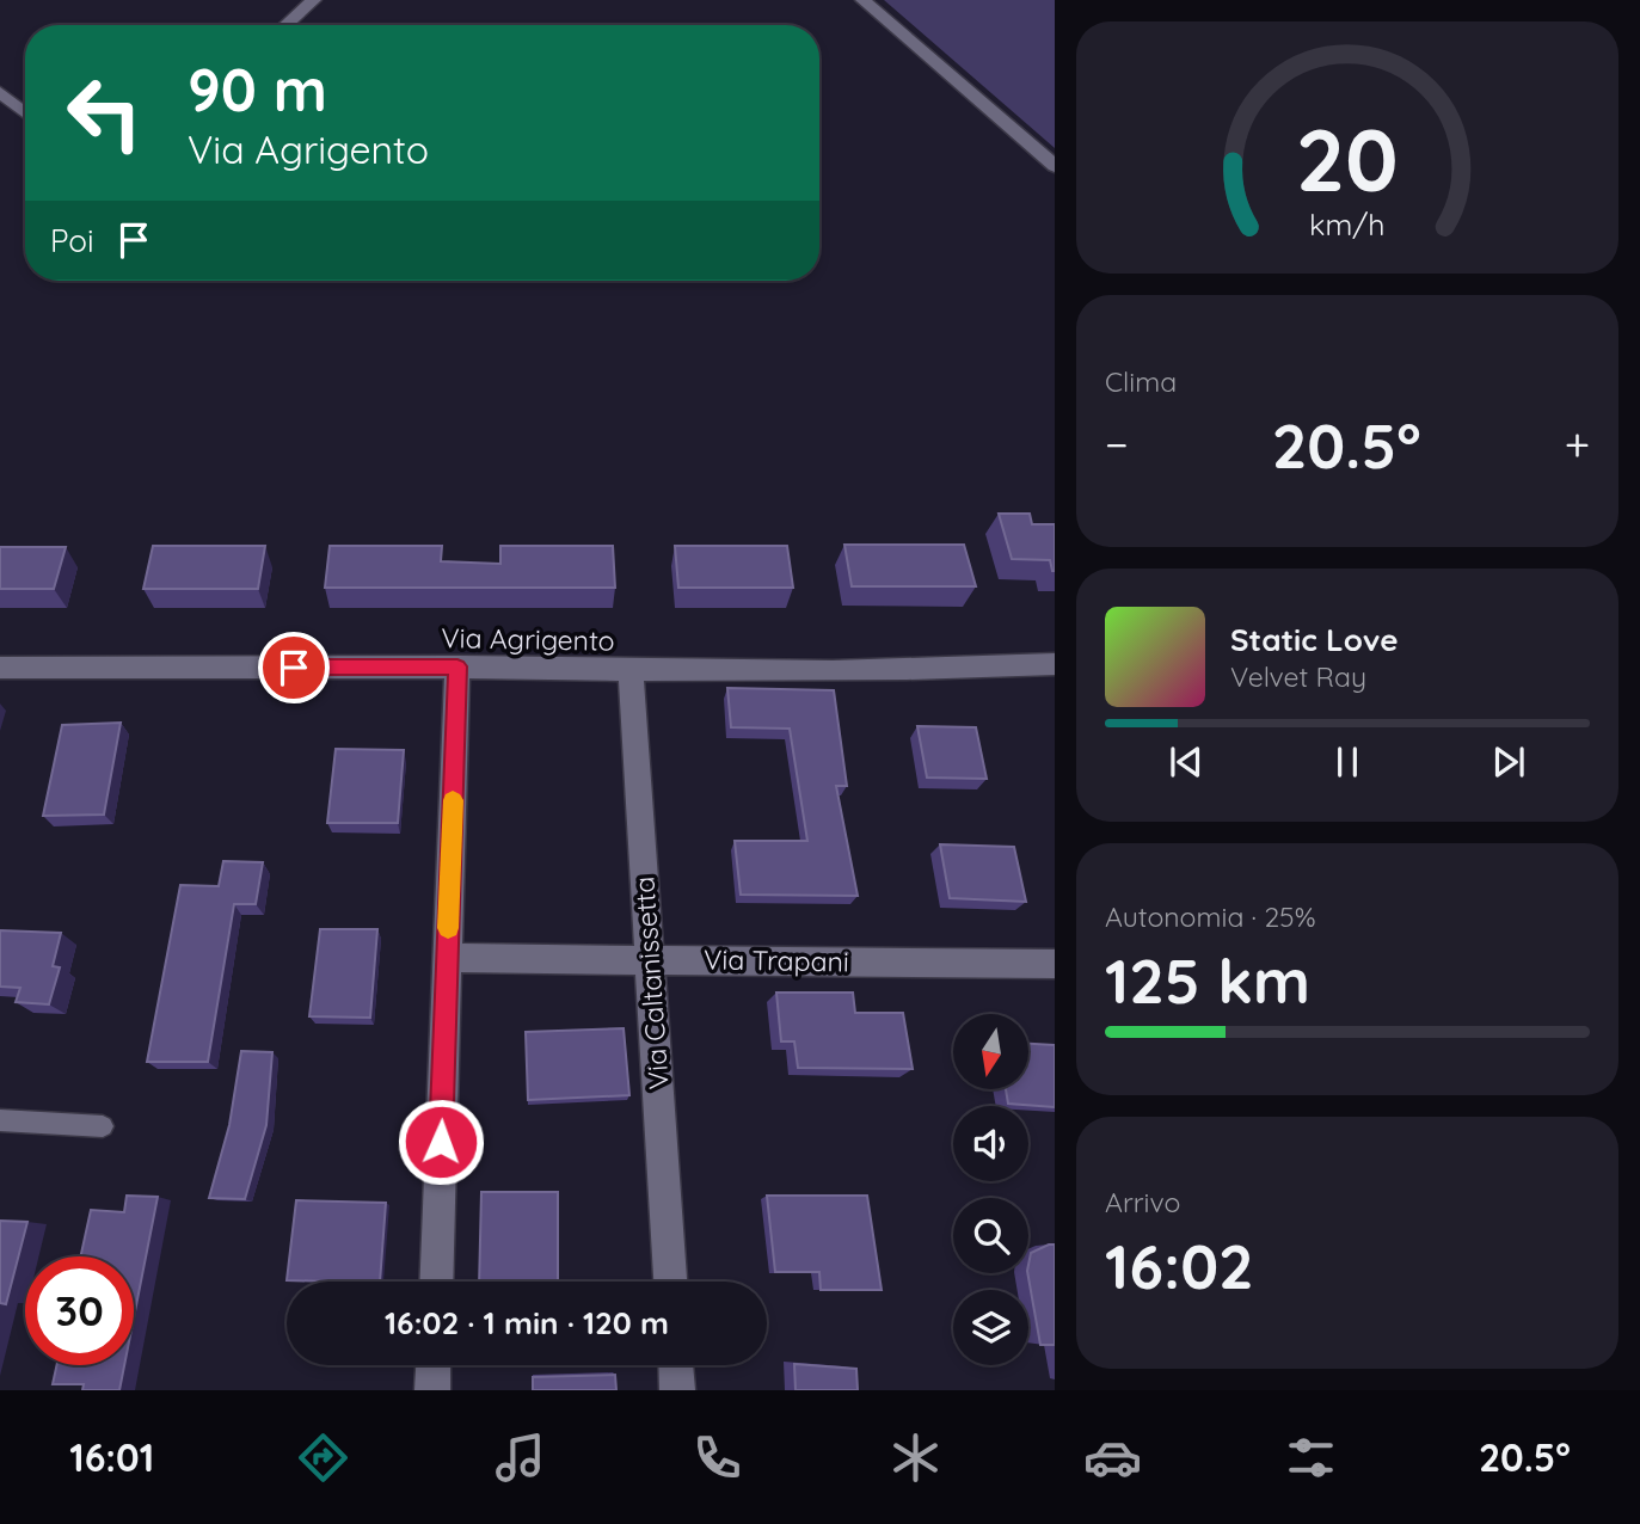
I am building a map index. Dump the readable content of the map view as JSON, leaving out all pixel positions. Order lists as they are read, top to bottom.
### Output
{
  "streets": {
    "street": ["Via Agrigento", "Via Trapani", "Via Caltanissetta"]
  },
  "crossings": [
    ["Via Agrigento", "Via Caltanissetta"],
    ["Via Trapani", "Via Caltanissetta"]
  ],
  "north": "bottom",
  "page": {
    "turn": ["90 m", "Via Agrigento"],
    "then": "Poi",
    "tile": [
      "Clima",
      ["Autonomia · 25%", "125 km"],
      ["Arrivo", "16:02"]
    ],
    "heat": ["−", "20.5°", "+"],
    "song": ["Static Love", "Velvet Ray"],
    "limit": "30",
    "trip": "16:02 · 1 min · 120 m",
    "tabs": ["16:01", "20.5°"],
    "gauge": ["20", "km/h"]
  }
}
